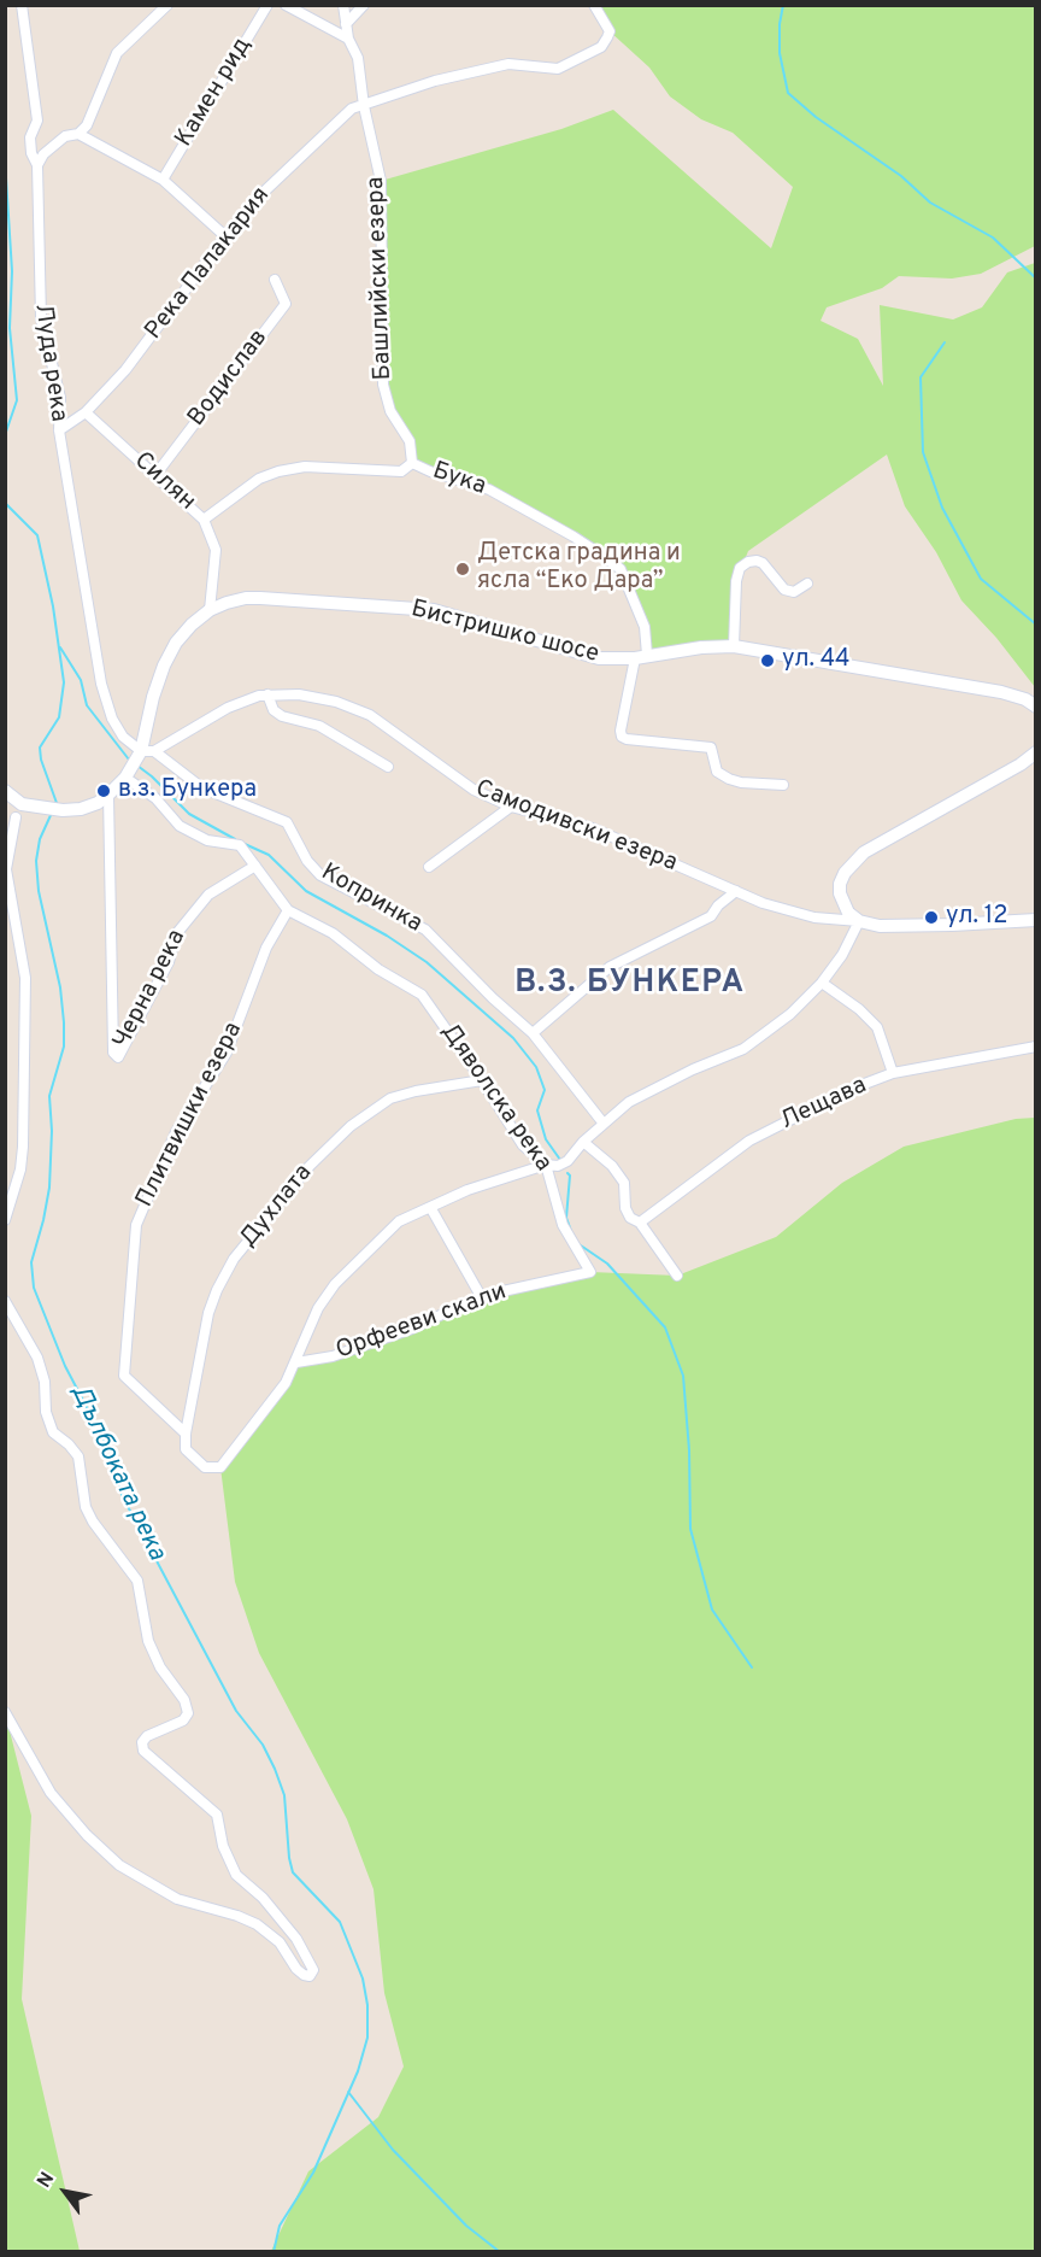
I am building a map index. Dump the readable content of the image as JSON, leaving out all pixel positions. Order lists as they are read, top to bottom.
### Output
{
  "streets": {
    "street": [
      "Камен рид",
      "Река Палакария",
      "Башлийски езера",
      "Луда река",
      "Водислав",
      "Бука",
      "Силян",
      "Бистришко шосе",
      "Самодивски езера",
      "Копринка",
      "Черна река",
      "Дяволска река",
      "Лещава",
      "Плитвишки езера",
      "Духлата",
      "Орфееви скали"
    ]
  },
  "crossings": [
    ["Река Палакария", "Башлийски езера"],
    ["Река Палакария", "Луда река"],
    ["Река Палакария", "Силян"],
    ["Башлийски езера", "Бука"],
    ["Луда река", "Бистришко шосе"],
    ["Луда река", "Самодивски езера"],
    ["Луда река", "Копринка"],
    ["Водислав", "Силян"],
    ["Бука", "Силян"],
    ["Бука", "Бистришко шосе"],
    ["Силян", "Бистришко шосе"],
    ["Бистришко шосе", "Самодивски езера"],
    ["Бистришко шосе", "Копринка"],
    ["Бистришко шосе", "Черна река"],
    ["Бистришко шосе", "Дяволска река"],
    ["Самодивски езера", "Копринка"],
    ["Черна река", "Дяволска река"],
    ["Дяволска река", "Плитвишки езера"],
    ["Дяволска река", "Духлата"],
    ["Дяволска река", "Орфееви скали"],
    ["Плитвишки езера", "Духлата"]
  ],
  "districts": ["В.З. БУНКЕРА"],
  "water": ["Дълбоката река"],
  "places": [
    "Детска градина и ясла “Еко Дара”",
    "ул. 44",
    "в.з. Бункера",
    "ул. 12"
  ],
  "north": "top left"
}
